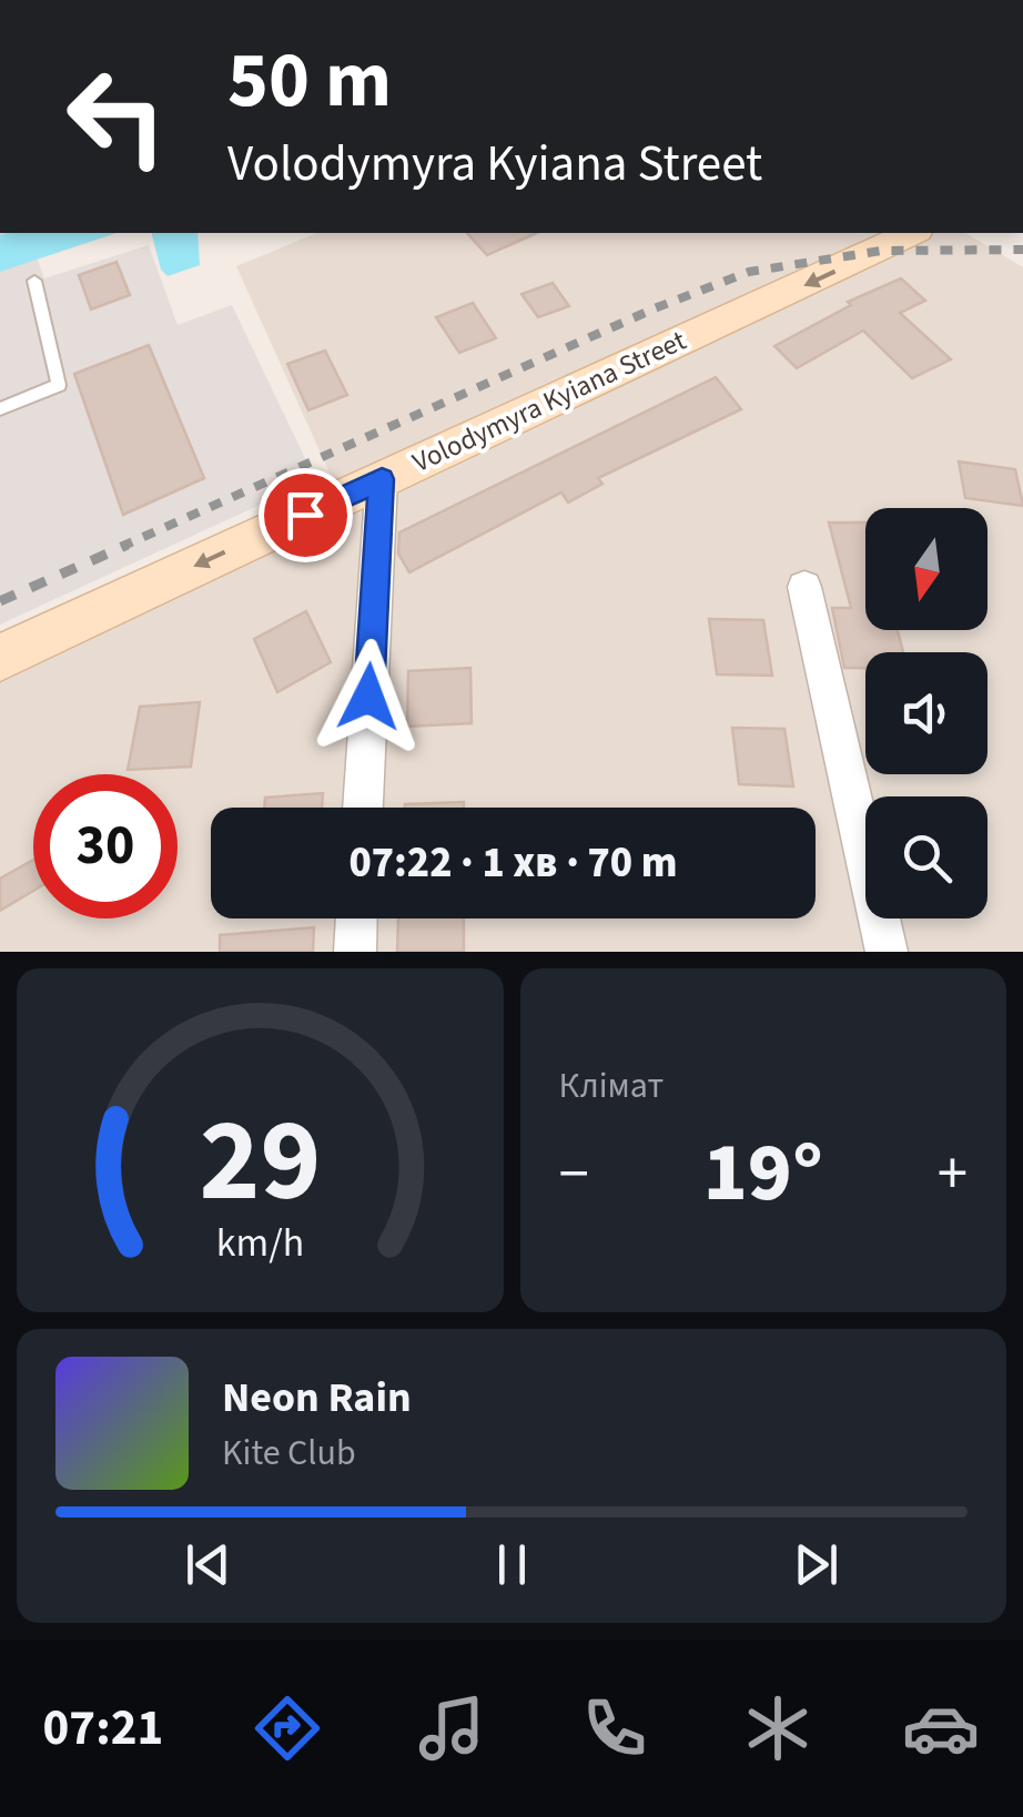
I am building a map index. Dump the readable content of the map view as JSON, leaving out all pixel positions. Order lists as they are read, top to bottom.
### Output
{
  "streets": {
    "main road": ["Volodymyra Kyiana Street"]
  },
  "one_way": ["Volodymyra Kyiana Street"],
  "north": "bottom",
  "page": {
    "turn": ["50 m", "Volodymyra Kyiana Street"],
    "limit": "30",
    "trip": "07:22 · 1 хв · 70 m",
    "tile": "Клімат",
    "heat": ["−", "19°", "+"],
    "song": ["Neon Rain", "Kite Club"],
    "tabs": "07:21",
    "gauge": ["29", "km/h"]
  }
}
